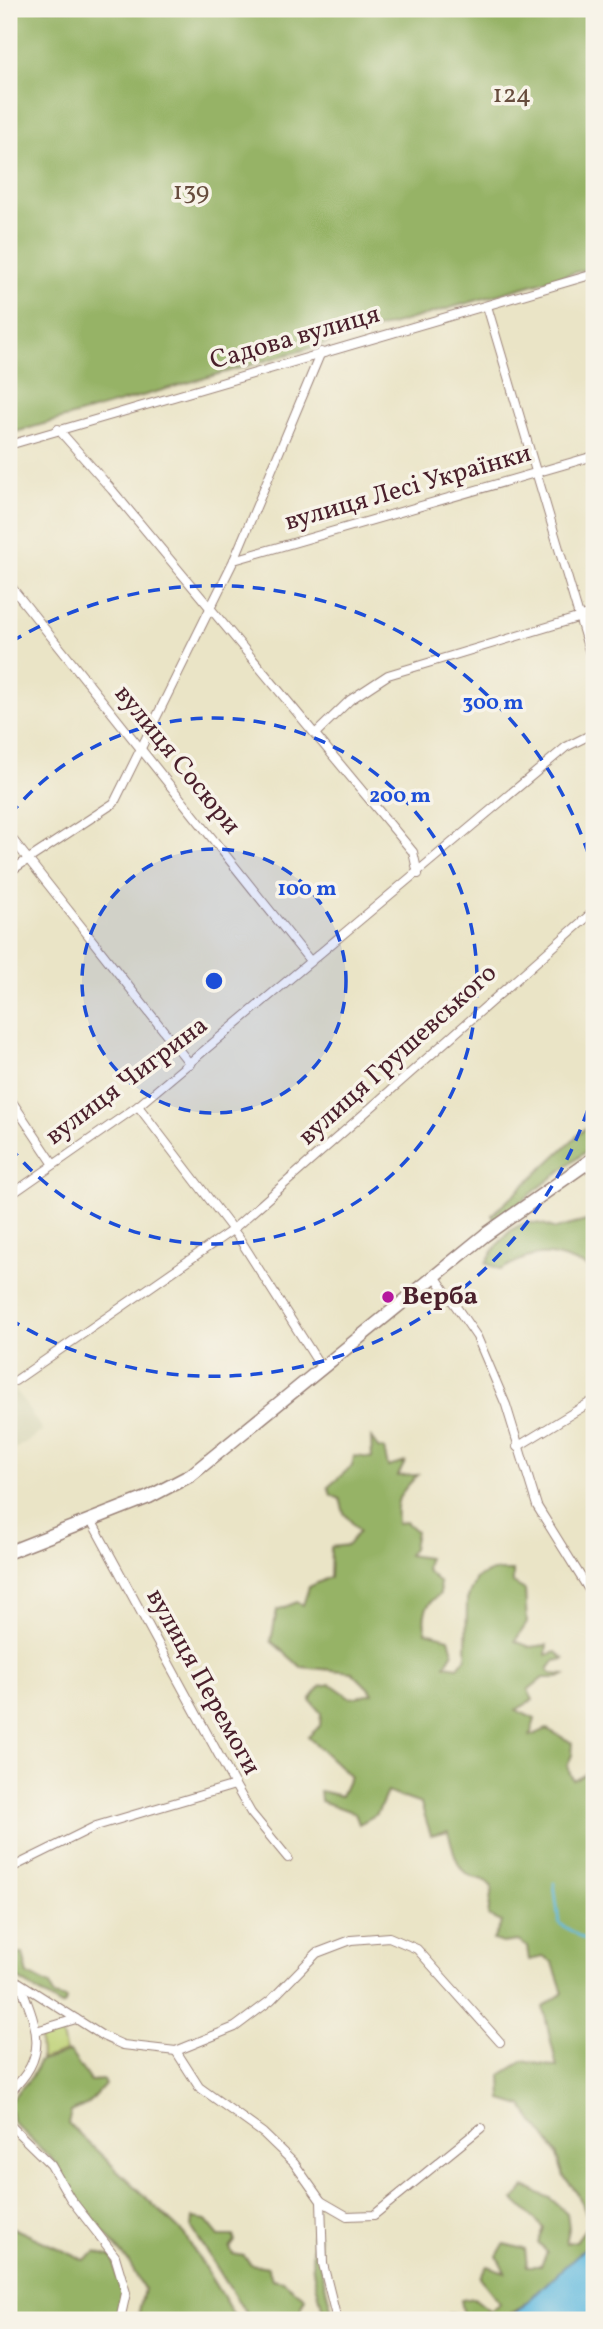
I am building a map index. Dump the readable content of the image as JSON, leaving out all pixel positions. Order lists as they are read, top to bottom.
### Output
{
  "streets": {
    "street": [
      "Садова вулиця",
      "вулиця Лесі Українки",
      "вулиця Сосюри",
      "вулиця Грушевського",
      "вулиця Чигрина",
      "вулиця Перемоги"
    ]
  },
  "crossings": [
    ["вулиця Сосюри", "вулиця Чигрина"]
  ],
  "parks": ["124", "139"],
  "places": ["Верба"],
  "rings": ["300 m", "200 m", "100 m"]
}
